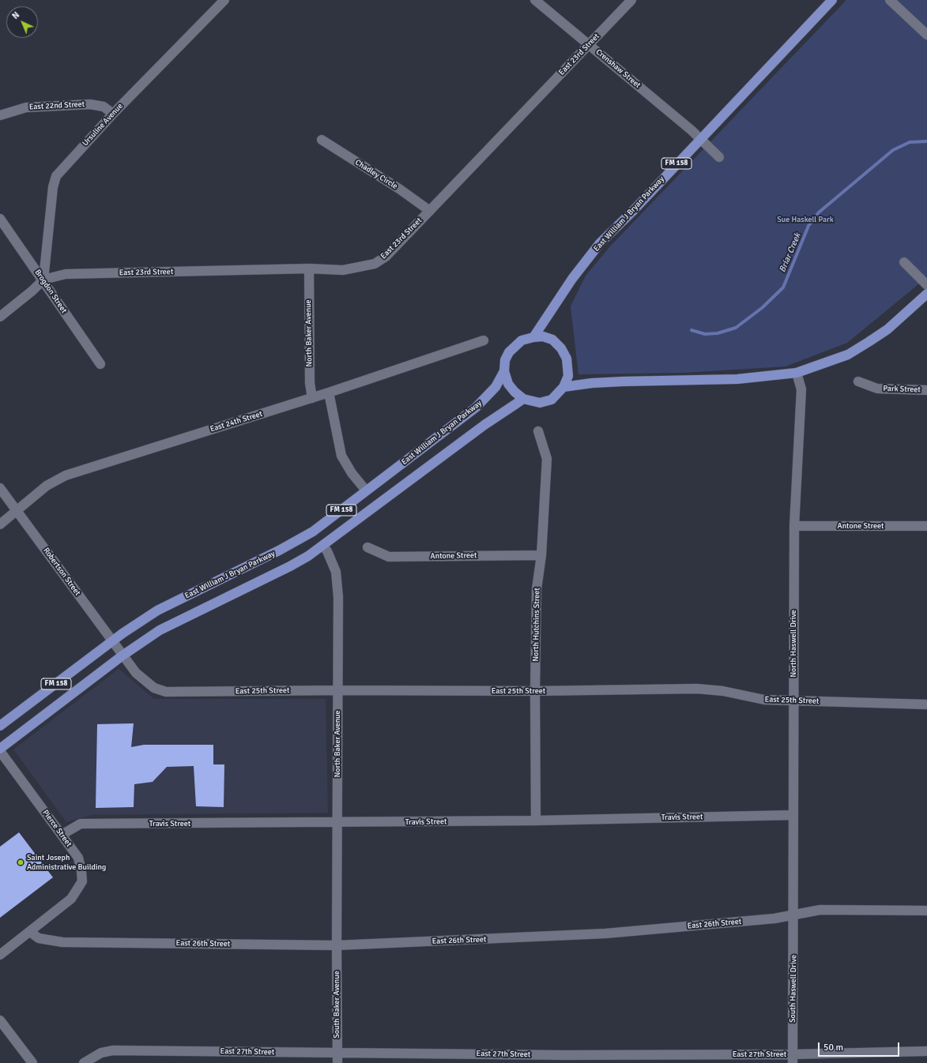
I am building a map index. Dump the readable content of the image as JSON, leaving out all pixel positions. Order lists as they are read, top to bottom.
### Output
{
  "streets": {
    "main road": ["FM 158", "East William J Bryan Parkway"],
    "street": [
      "East 23rd Street",
      "Crenshaw Street",
      "East 22nd Street",
      "Ursuline Avenue",
      "Chadley Circle",
      "Brogdon Street",
      "North Baker Avenue",
      "Park Street",
      "East 24th Street",
      "Antone Street",
      "Robertson Street",
      "North Hutchins Street",
      "North Haswell Drive",
      "East 25th Street",
      "Travis Street",
      "Pierce Street",
      "East 26th Street",
      "South Haswell Drive",
      "South Baker Avenue",
      "East 27th Street"
    ]
  },
  "crossings": [
    ["East 23rd Street", "Crenshaw Street"],
    ["East 23rd Street", "Ursuline Avenue"],
    ["East 23rd Street", "Chadley Circle"],
    ["East 23rd Street", "Brogdon Street"],
    ["East 23rd Street", "North Baker Avenue"],
    ["Crenshaw Street", "East William J Bryan Parkway"],
    ["East 22nd Street", "Ursuline Avenue"],
    ["Ursuline Avenue", "Brogdon Street"],
    ["FM 158", "East William J Bryan Parkway"],
    ["FM 158", "North Baker Avenue"],
    ["FM 158", "Robertson Street"],
    ["FM 158", "East 25th Street"],
    ["FM 158", "Pierce Street"],
    ["East William J Bryan Parkway", "Robertson Street"],
    ["North Baker Avenue", "East 24th Street"],
    ["North Baker Avenue", "East 25th Street"],
    ["North Baker Avenue", "Travis Street"],
    ["North Baker Avenue", "East 26th Street"],
    ["North Baker Avenue", "South Baker Avenue"],
    ["East 24th Street", "Robertson Street"],
    ["Antone Street", "North Hutchins Street"],
    ["Antone Street", "North Haswell Drive"],
    ["Robertson Street", "East 25th Street"],
    ["North Hutchins Street", "East 25th Street"],
    ["North Hutchins Street", "Travis Street"],
    ["North Haswell Drive", "East 25th Street"],
    ["North Haswell Drive", "Travis Street"],
    ["North Haswell Drive", "East 26th Street"],
    ["North Haswell Drive", "South Haswell Drive"],
    ["Travis Street", "Pierce Street"],
    ["Pierce Street", "East 26th Street"],
    ["East 26th Street", "South Haswell Drive"],
    ["East 26th Street", "South Baker Avenue"],
    ["South Haswell Drive", "East 27th Street"],
    ["South Baker Avenue", "East 27th Street"]
  ],
  "water": ["Briar Creek"],
  "parks": ["Sue Haskell Park"],
  "places": ["Saint Joseph Administrative Building"],
  "scale_bar": "50 m",
  "north": "top left"
}
